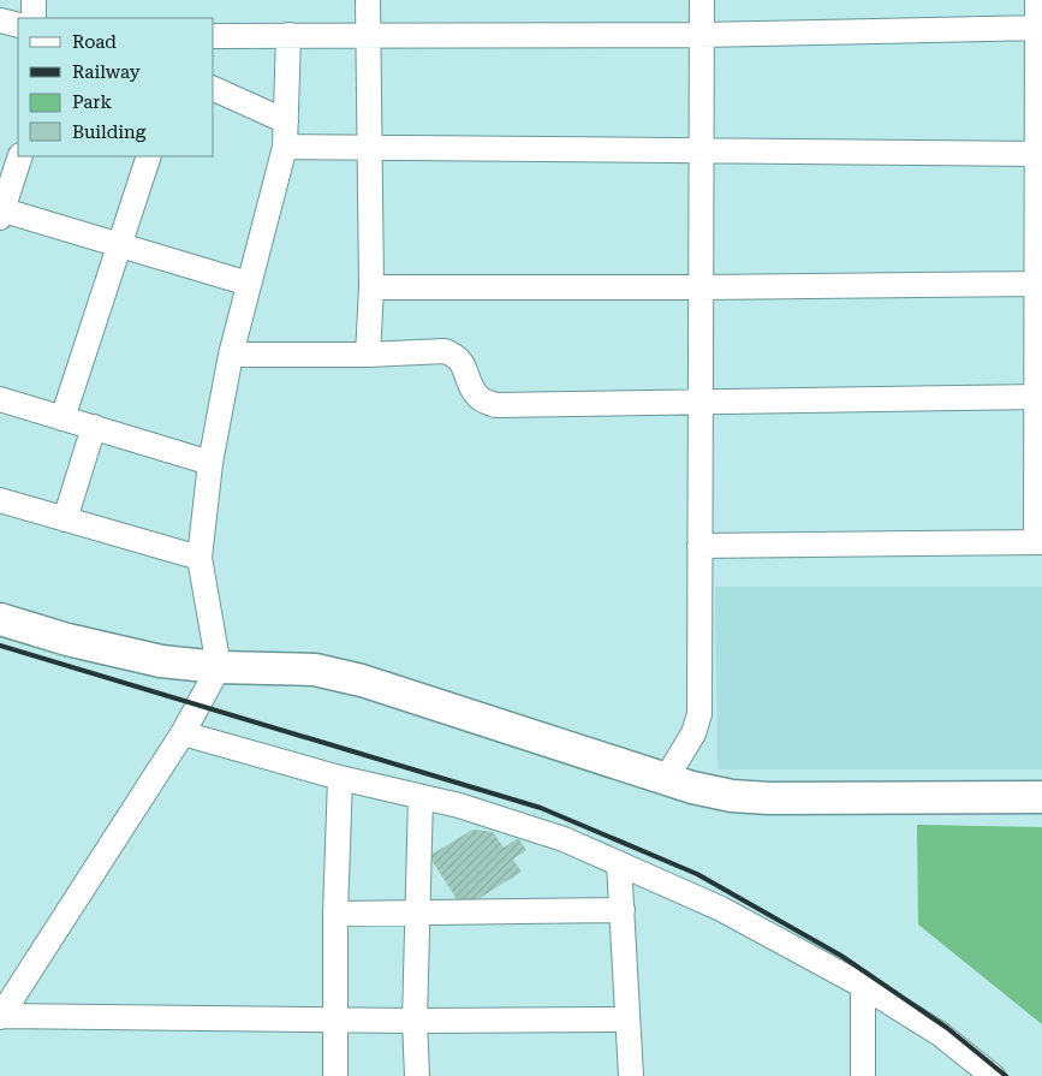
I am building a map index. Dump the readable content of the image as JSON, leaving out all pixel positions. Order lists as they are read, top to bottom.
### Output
{
  "legend": [
    "Road",
    "Railway",
    "Park",
    "Building"
  ]
}
